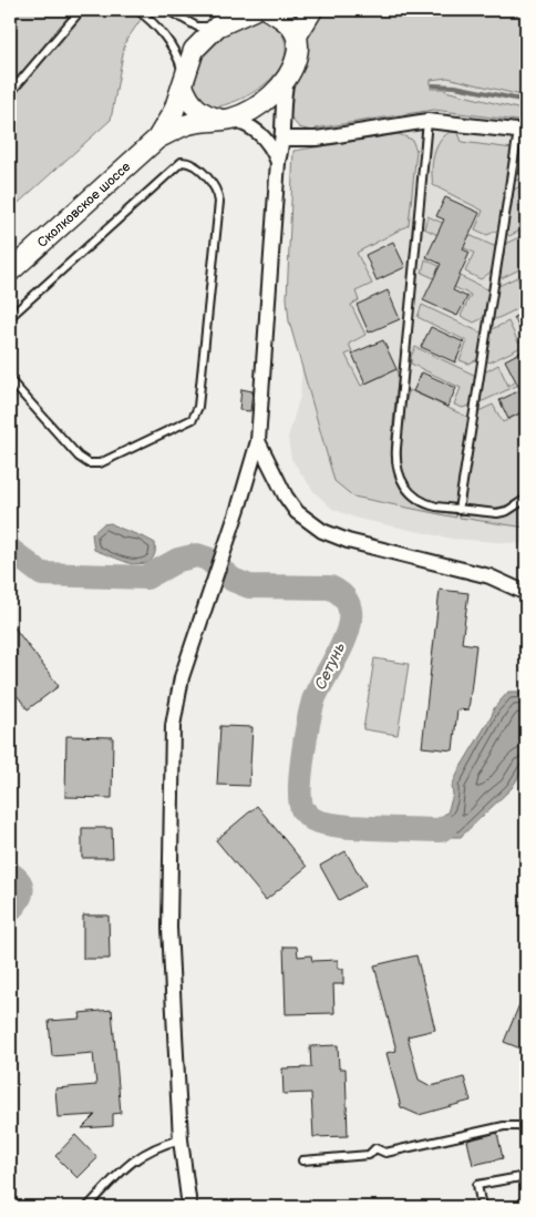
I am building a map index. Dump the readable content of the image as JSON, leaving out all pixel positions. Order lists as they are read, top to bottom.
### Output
{
  "streets": {
    "street": ["Сколковское шоссе"]
  },
  "water": ["Сетунь"]
}
